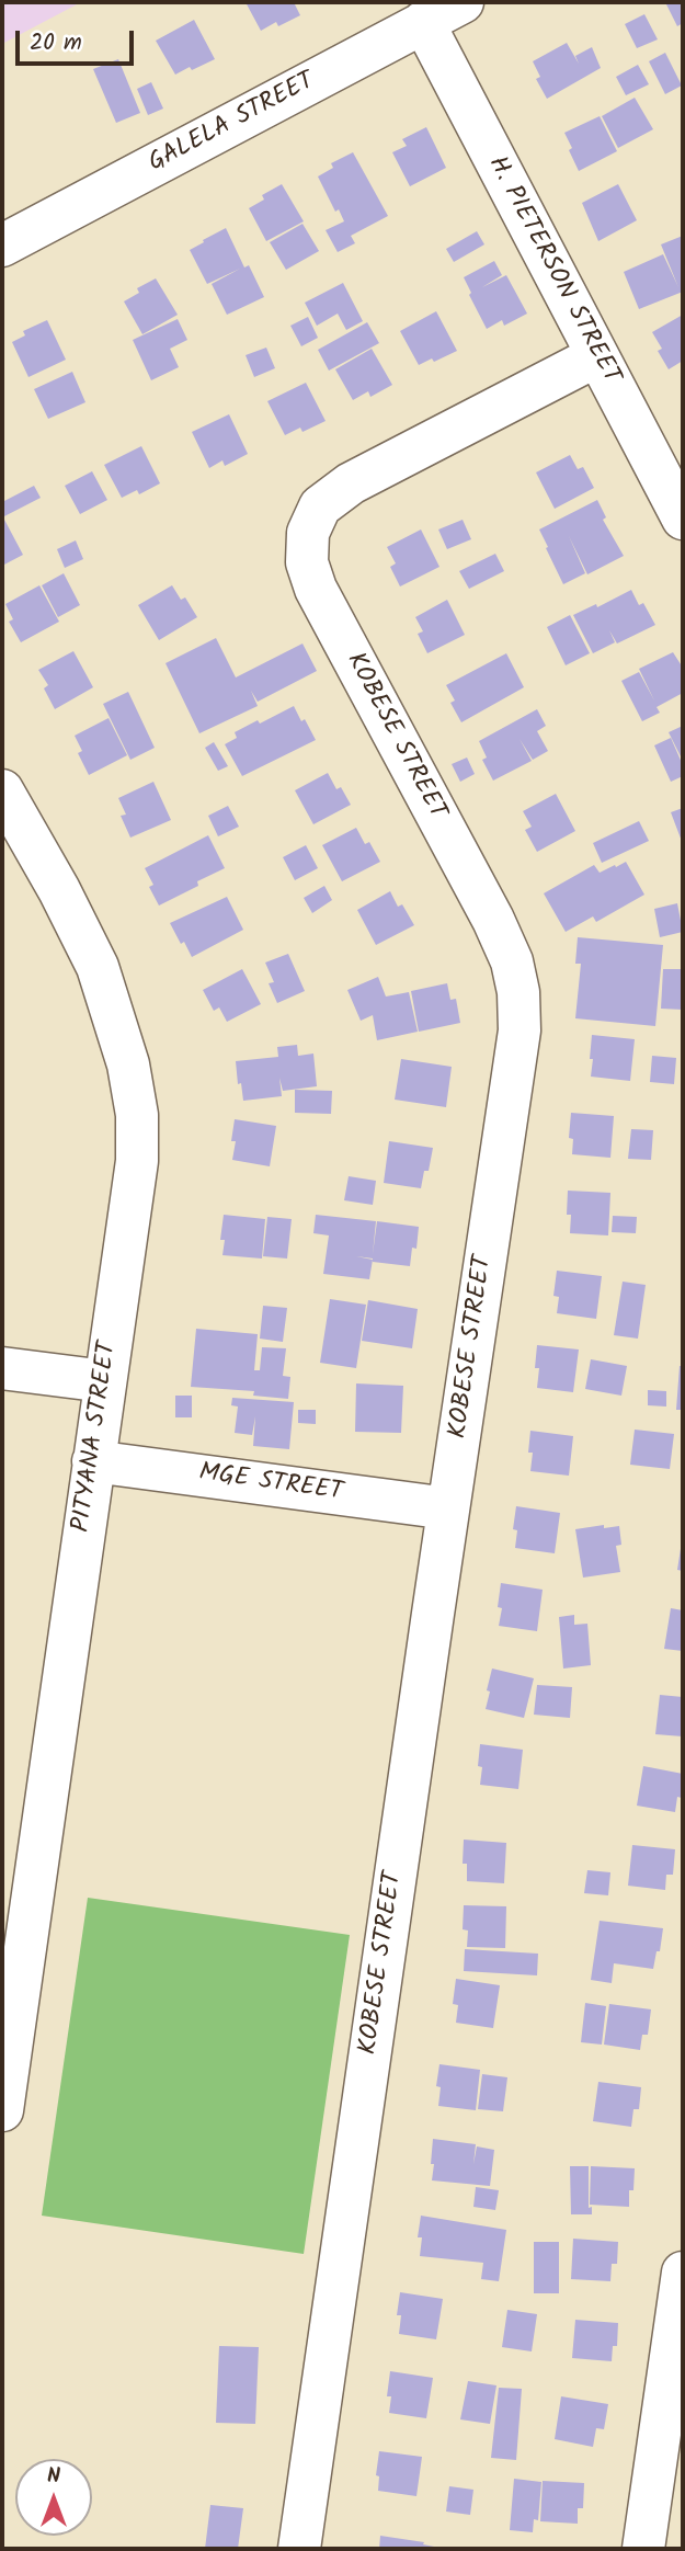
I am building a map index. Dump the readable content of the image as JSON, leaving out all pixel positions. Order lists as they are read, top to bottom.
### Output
{
  "streets": {
    "street": [
      "GALELA STREET",
      "H. PIETERSON STREET",
      "KOBESE STREET",
      "PITYANA STREET",
      "MGE STREET"
    ]
  },
  "crossings": [
    ["GALELA STREET", "H. PIETERSON STREET"],
    ["H. PIETERSON STREET", "KOBESE STREET"],
    ["KOBESE STREET", "MGE STREET"],
    ["PITYANA STREET", "MGE STREET"]
  ],
  "scale_bar": "20 m",
  "north": "top"
}
